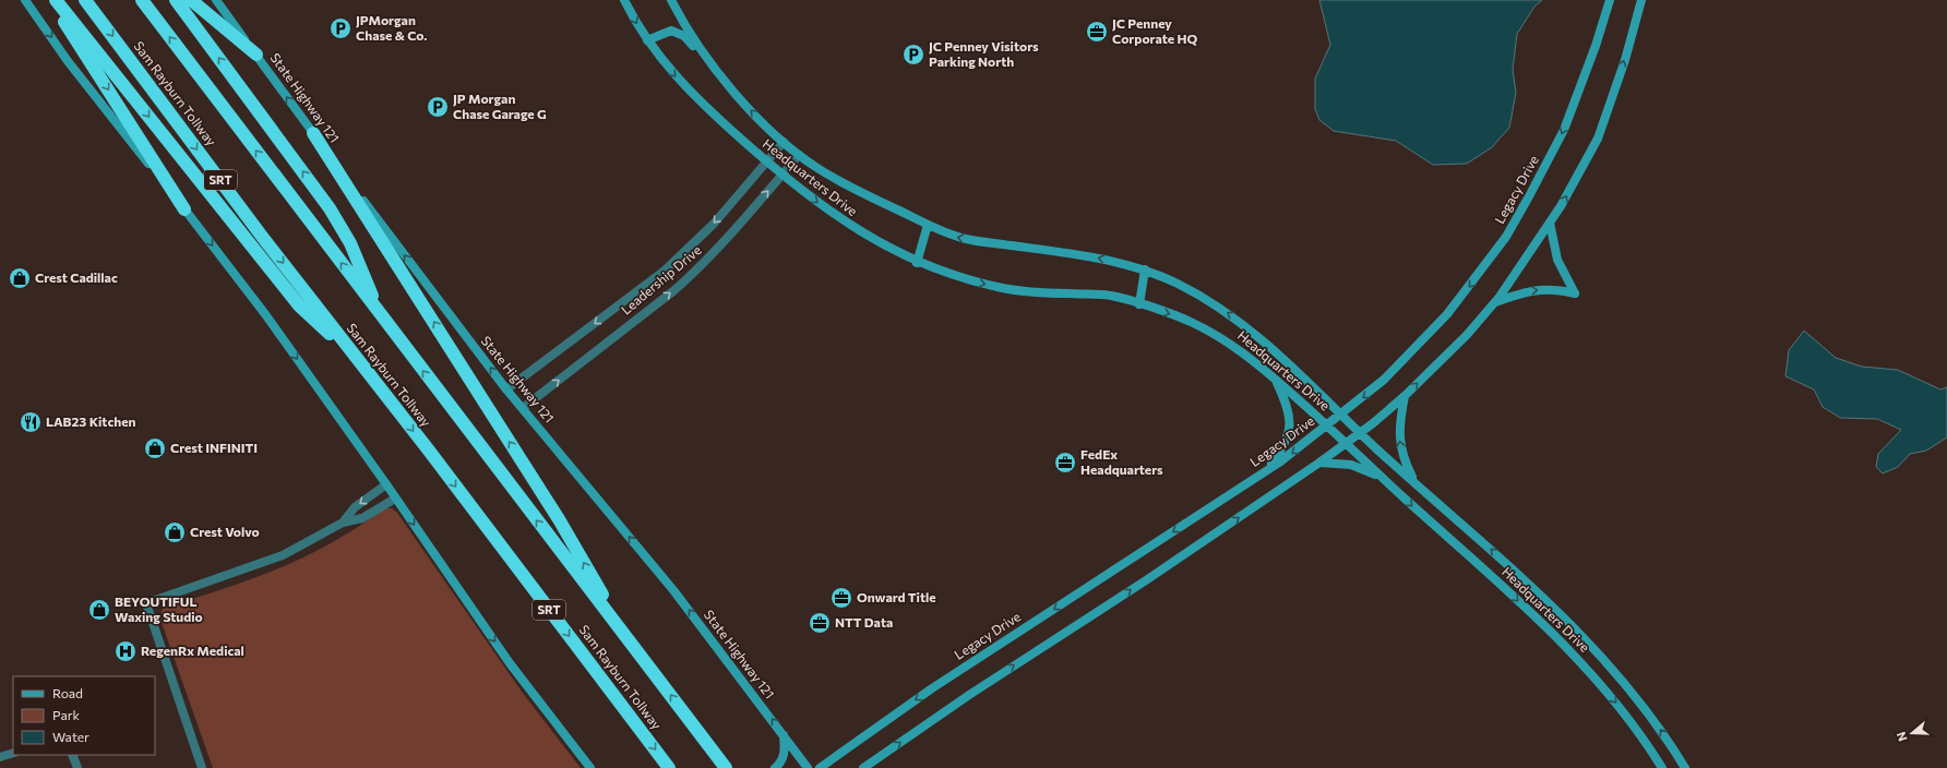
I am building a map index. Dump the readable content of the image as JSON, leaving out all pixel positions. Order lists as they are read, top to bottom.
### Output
{
  "streets": {
    "highway": ["Sam Rayburn Tollway", "SRT"],
    "main road": ["State Highway 121", "Headquarters Drive", "Legacy Drive"],
    "street": ["Leadership Drive"]
  },
  "crossings": [
    ["State Highway 121", "Leadership Drive"],
    ["Headquarters Drive", "Legacy Drive"],
    ["Headquarters Drive", "Leadership Drive"]
  ],
  "one_way": ["State Highway 121"],
  "places": {
    "parking": ["JPMorgan Chase & Co.", "JC Penney Visitors Parking North", "JP Morgan Chase Garage G"],
    "office": [
      "JC Penney Corporate HQ",
      "FedEx Headquarters",
      "Onward Title",
      "NTT Data"
    ],
    "shop": [
      "Crest Cadillac",
      "Crest INFINITI",
      "Crest Volvo",
      "BEYOUTIFUL Waxing Studio"
    ],
    "restaurant": ["LAB23 Kitchen"],
    "hospital": ["RegenRx Medical"]
  },
  "legend": ["Road", "Park", "Water"],
  "north": "left"
}
